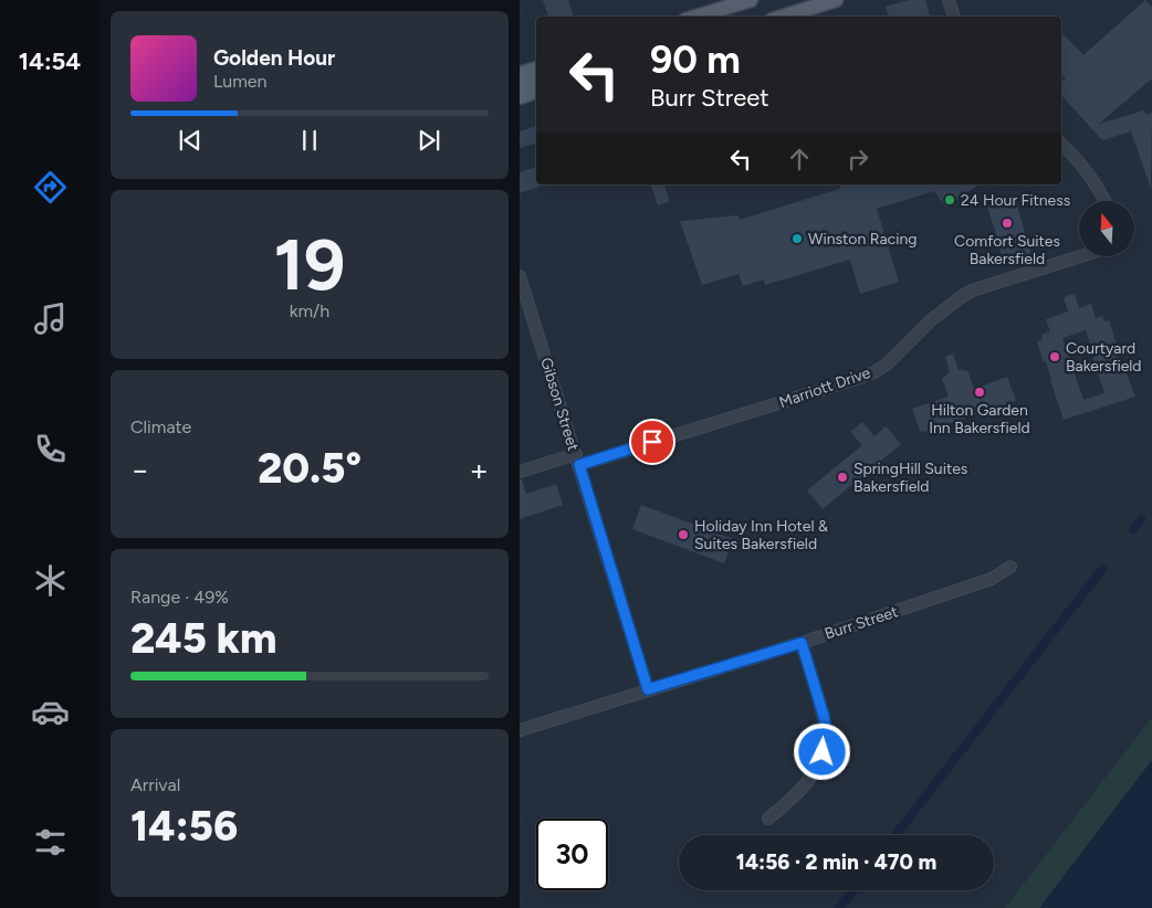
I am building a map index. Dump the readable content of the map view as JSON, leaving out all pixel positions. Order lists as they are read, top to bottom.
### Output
{
  "streets": {
    "street": ["Marriott Drive", "Gibson Street", "Burr Street"]
  },
  "crossings": [
    ["Marriott Drive", "Gibson Street"],
    ["Gibson Street", "Burr Street"]
  ],
  "places": [
    "24 Hour Fitness",
    "Comfort Suites Bakersfield",
    "Winston Racing",
    "Courtyard Bakersfield",
    "Hilton Garden Inn Bakersfield",
    "SpringHill Suites Bakersfield",
    "Holiday Inn Hotel & Suites Bakersfield"
  ],
  "north": "top",
  "page": {
    "tabs": "14:54",
    "turn": ["90 m", "Burr Street"],
    "song": ["Golden Hour", "Lumen"],
    "tile": [
      ["19", "km/h"],
      "Climate",
      ["Range · 49%", "245 km"],
      ["Arrival", "14:56"]
    ],
    "heat": ["−", "20.5°", "+"],
    "limit": "30",
    "trip": "14:56 · 2 min · 470 m"
  }
}
